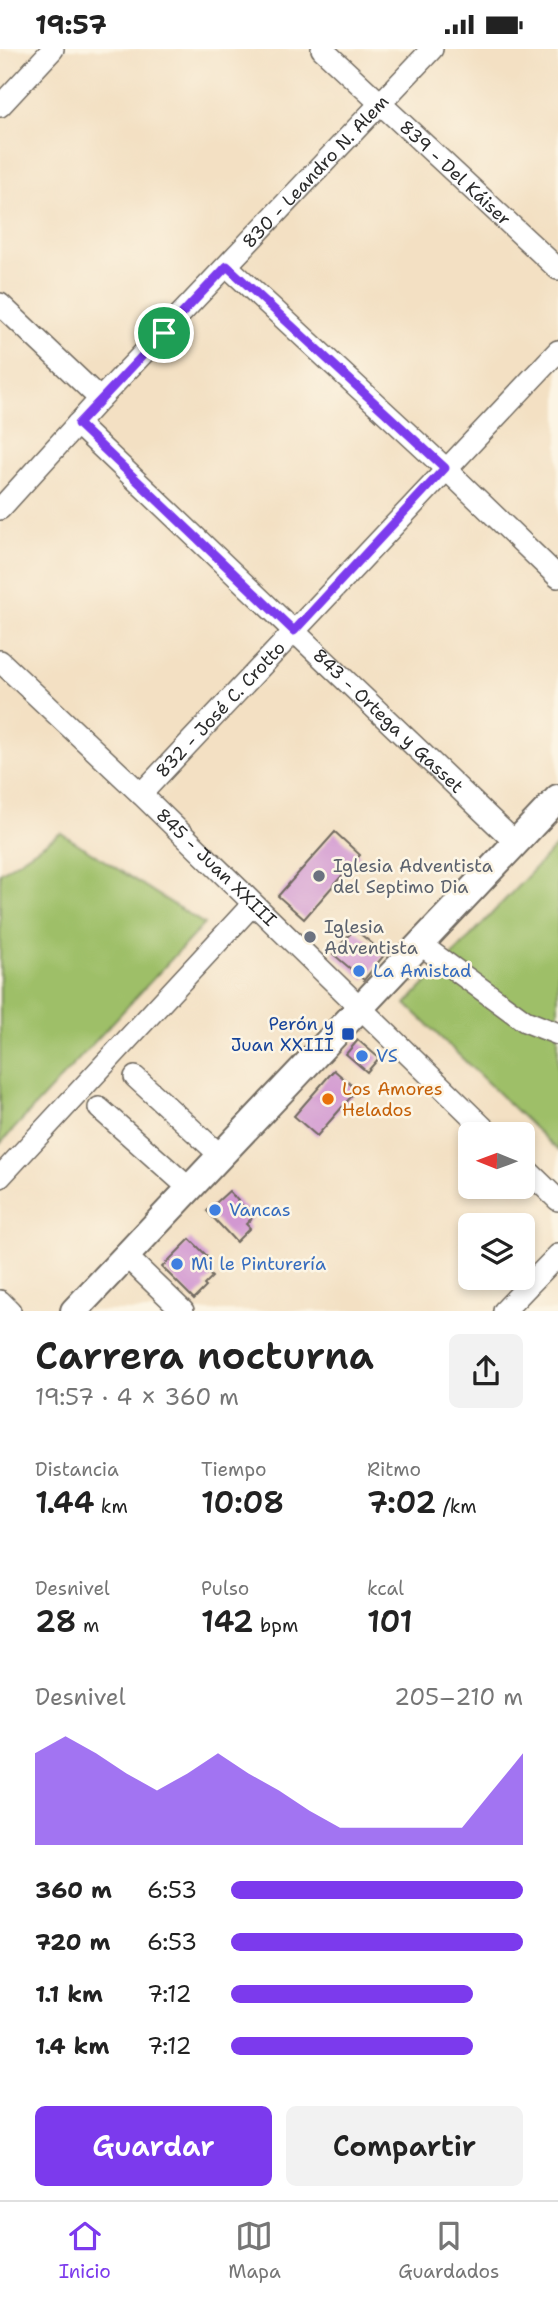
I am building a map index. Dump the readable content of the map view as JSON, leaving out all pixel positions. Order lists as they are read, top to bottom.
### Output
{
  "streets": {
    "street": [
      "830 - Leandro N. Alem",
      "839 - Del Káiser",
      "832 - José C. Crotto",
      "843 - Ortega y Gasset",
      "845 - Juan XXIII"
    ]
  },
  "crossings": [
    ["830 - Leandro N. Alem", "839 - Del Káiser"],
    ["830 - Leandro N. Alem", "843 - Ortega y Gasset"],
    ["832 - José C. Crotto", "843 - Ortega y Gasset"],
    ["832 - José C. Crotto", "845 - Juan XXIII"]
  ],
  "places": {
    "other": [
      "Iglesia Adventista del Septimo Dia",
      "Iglesia Adventista",
      "La Amistad",
      "VS",
      "Los Amores Helados",
      "Vancas",
      "Mi le Pinturería"
    ],
    "transit": ["Perón y Juan XXIII"]
  },
  "north": "left",
  "page": {
    "status": "19:57",
    "heading": ["Carrera nocturna", "19:57 · 4 × 360 m"],
    "stats": [
      ["Distancia", "1.44 km"],
      ["Tiempo", "10:08"],
      ["Ritmo", "7:02 /km"],
      ["Desnivel", "28 m"],
      ["Pulso", "142 bpm"],
      ["kcal", "101"]
    ],
    "chart": ["Desnivel", "205–210 m"],
    "list": [
      {
        "name": "360 m",
        "note": "6:53"
      },
      {
        "name": "720 m",
        "note": "6:53"
      },
      {
        "name": "1.1 km",
        "note": "7:12"
      },
      {
        "name": "1.4 km",
        "note": "7:12"
      }
    ],
    "buttons": ["Guardar", "Compartir"],
    "tabs": ["Inicio", "Mapa", "Guardados"]
  }
}
